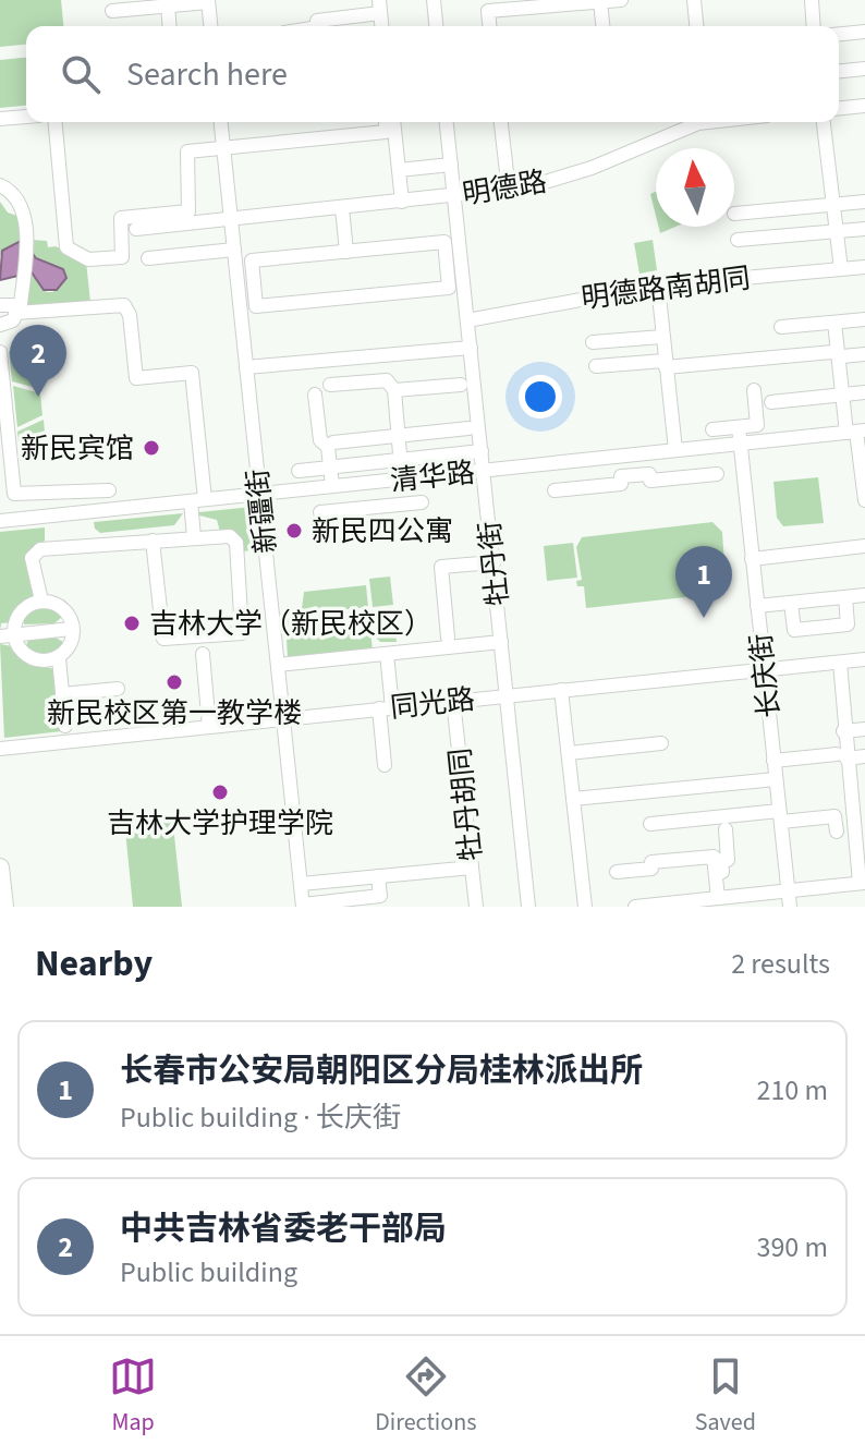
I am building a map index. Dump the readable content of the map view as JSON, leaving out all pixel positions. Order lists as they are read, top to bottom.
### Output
{
  "streets": {
    "street": [
      "明德路",
      "明德路南胡同",
      "清华路",
      "新疆街",
      "牡丹街",
      "长庆街",
      "同光路",
      "牡丹胡同"
    ]
  },
  "crossings": [
    ["明德路", "新疆街"],
    ["明德路", "牡丹街"],
    ["明德路南胡同", "牡丹街"],
    ["清华路", "新疆街"],
    ["清华路", "牡丹街"],
    ["清华路", "长庆街"],
    ["新疆街", "同光路"],
    ["牡丹街", "同光路"],
    ["长庆街", "同光路"],
    ["同光路", "牡丹胡同"]
  ],
  "places": [
    "新民宾馆",
    "新民四公寓",
    "吉林大学（新民校区）",
    "新民校区第一教学楼",
    "吉林大学护理学院"
  ],
  "north": "top",
  "page": {
    "search": "Search here",
    "pins": ["2", "1"],
    "heading": ["Nearby", "2 results"],
    "list": [
      {
        "mark": "1",
        "name": "长春市公安局朝阳区分局桂林派出所",
        "note": "Public building · 长庆街",
        "value": "210 m"
      },
      {
        "mark": "2",
        "name": "中共吉林省委老干部局",
        "note": "Public building",
        "value": "390 m"
      }
    ],
    "nav": ["Map", "Directions", "Saved"]
  }
}
